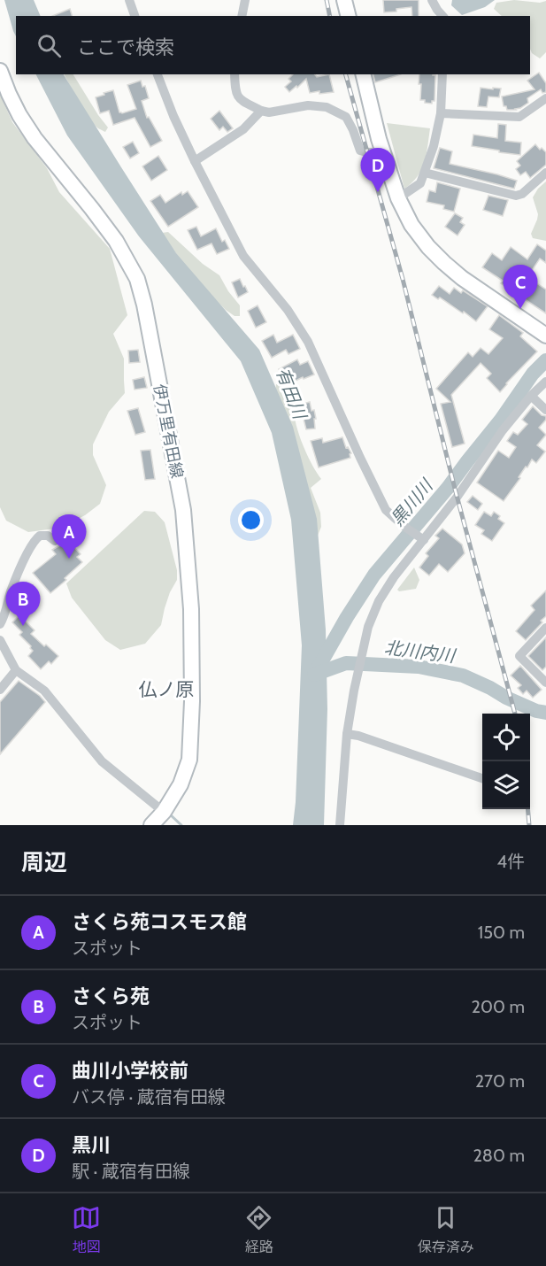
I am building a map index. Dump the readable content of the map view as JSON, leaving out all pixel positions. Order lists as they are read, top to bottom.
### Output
{
  "streets": {
    "main road": ["伊万里有田線"]
  },
  "districts": ["仏ノ原"],
  "water": ["有田川", "黒川川", "北川内川"],
  "page": {
    "search": "ここで検索",
    "pins": [
      "D",
      "C",
      "A",
      "B"
    ],
    "heading": ["周辺", "4件"],
    "list": [
      {
        "mark": "A",
        "name": "さくら苑コスモス館",
        "note": "スポット",
        "value": "150 m"
      },
      {
        "mark": "B",
        "name": "さくら苑",
        "note": "スポット",
        "value": "200 m"
      },
      {
        "mark": "C",
        "name": "曲川小学校前",
        "note": "バス停 · 蔵宿有田線",
        "value": "270 m"
      },
      {
        "mark": "D",
        "name": "黒川",
        "note": "駅 · 蔵宿有田線",
        "value": "280 m"
      }
    ],
    "nav": ["地図", "経路", "保存済み"]
  }
}
